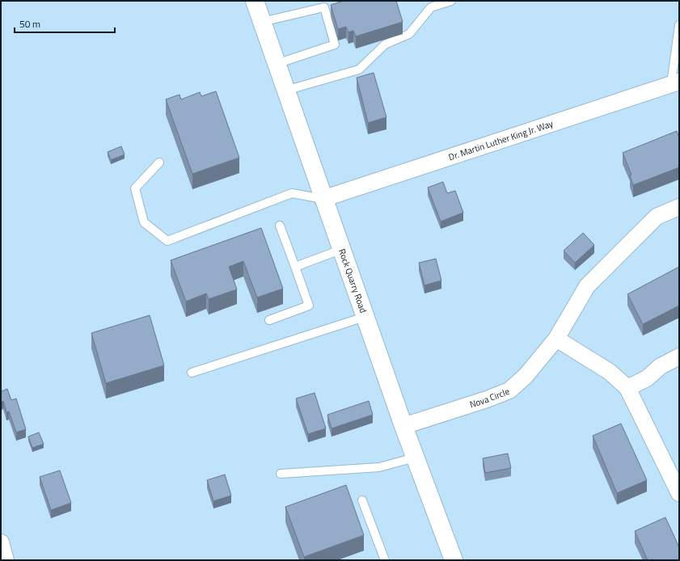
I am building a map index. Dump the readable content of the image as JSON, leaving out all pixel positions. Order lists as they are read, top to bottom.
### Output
{
  "streets": {
    "street": ["Dr. Martin Luther King Jr. Way", "Rock Quarry Road", "Nova Circle"]
  },
  "crossings": [
    ["Dr. Martin Luther King Jr. Way", "Rock Quarry Road"],
    ["Rock Quarry Road", "Nova Circle"]
  ],
  "scale_bar": "50 m"
}
